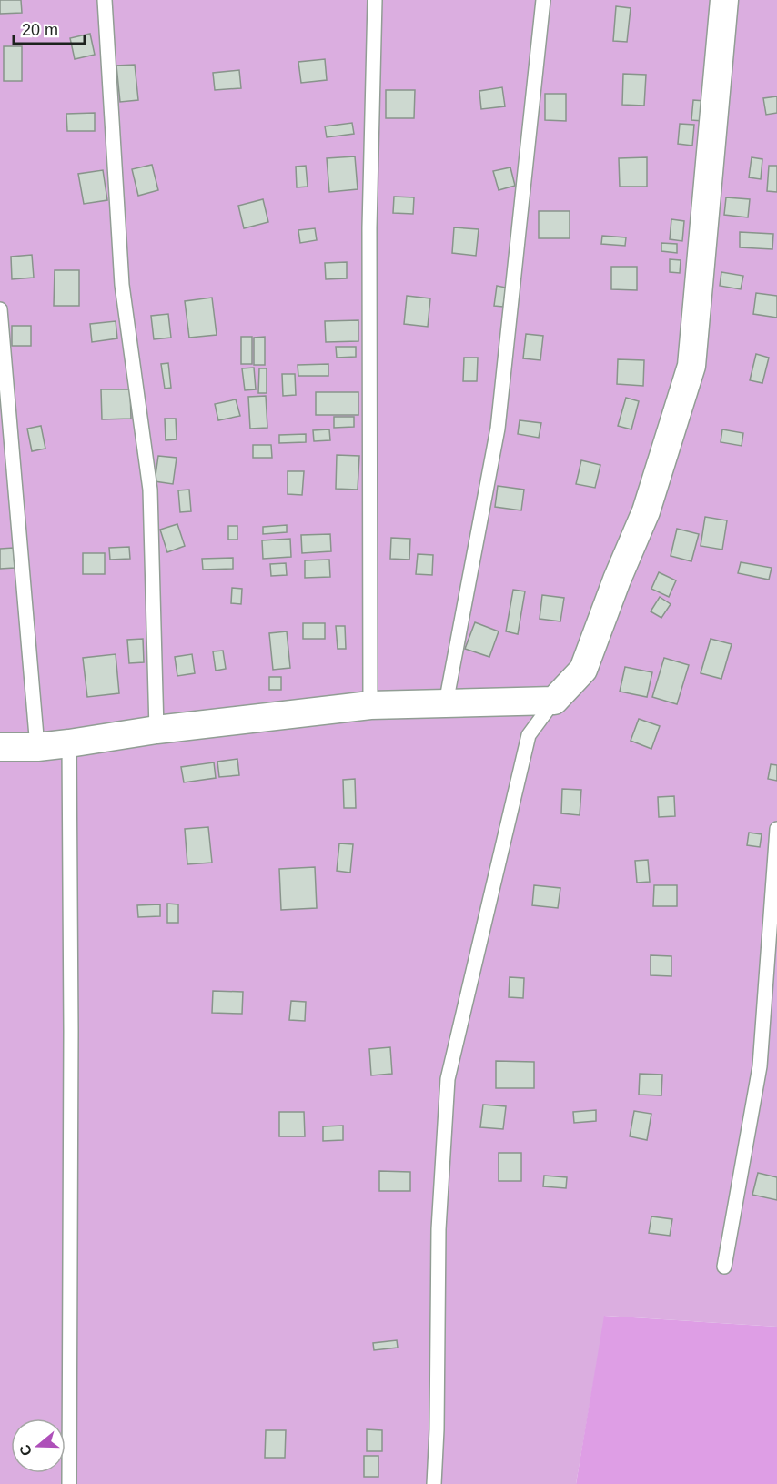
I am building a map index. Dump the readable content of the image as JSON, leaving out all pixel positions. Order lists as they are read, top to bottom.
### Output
{
  "scale_bar": "20 m",
  "north": "left"
}
